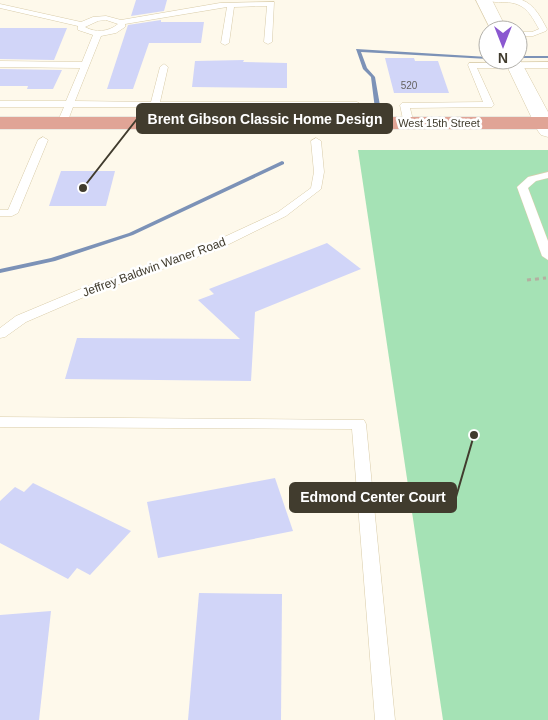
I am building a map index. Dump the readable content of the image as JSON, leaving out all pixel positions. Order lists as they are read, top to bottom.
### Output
{
  "streets": {
    "main road": ["West 15th Street"],
    "lane": ["Jeffrey Baldwin Waner Road"]
  },
  "crossings": [
    ["West 15th Street", "Jeffrey Baldwin Waner Road"]
  ],
  "places": ["Brent Gibson Classic Home Design", "Edmond Center Court"],
  "house_numbers": ["520"],
  "north": "bottom"
}
